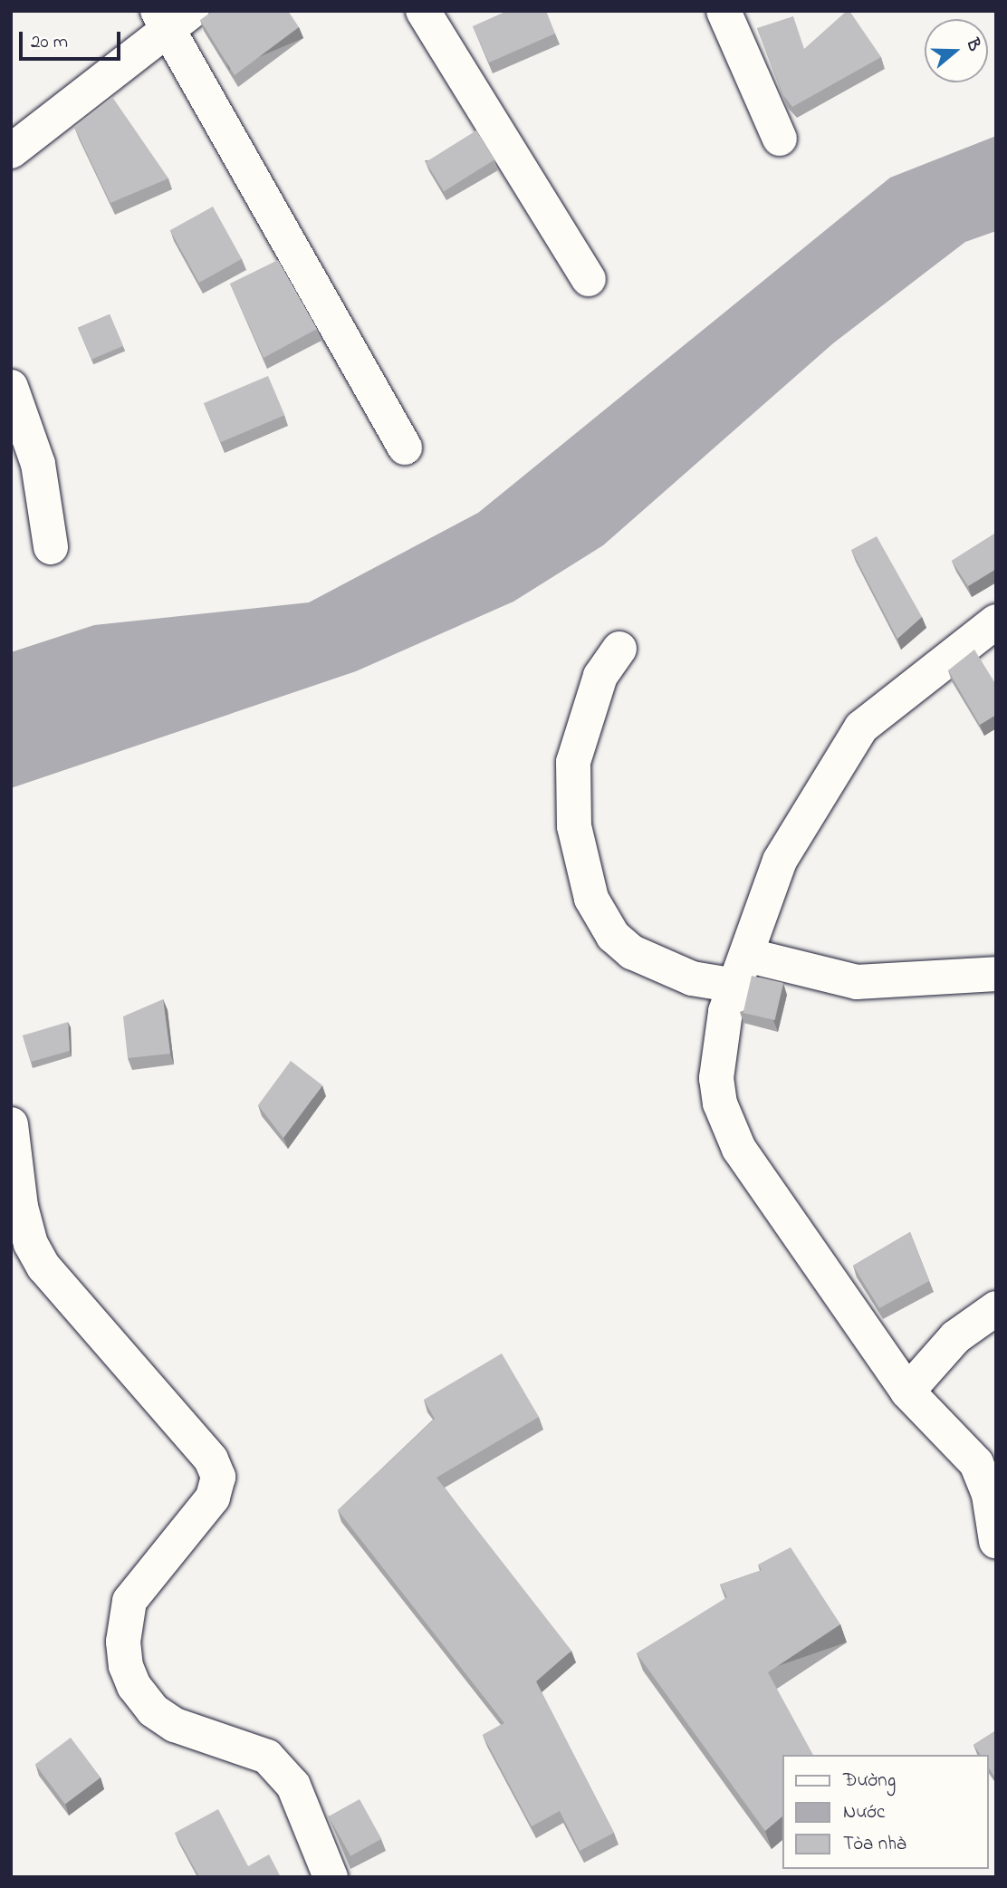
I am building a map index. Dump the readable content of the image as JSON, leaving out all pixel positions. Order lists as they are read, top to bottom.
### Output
{
  "legend": ["Đường", "Nước", "Tòa nhà"],
  "scale_bar": "20 m",
  "north": "right"
}
